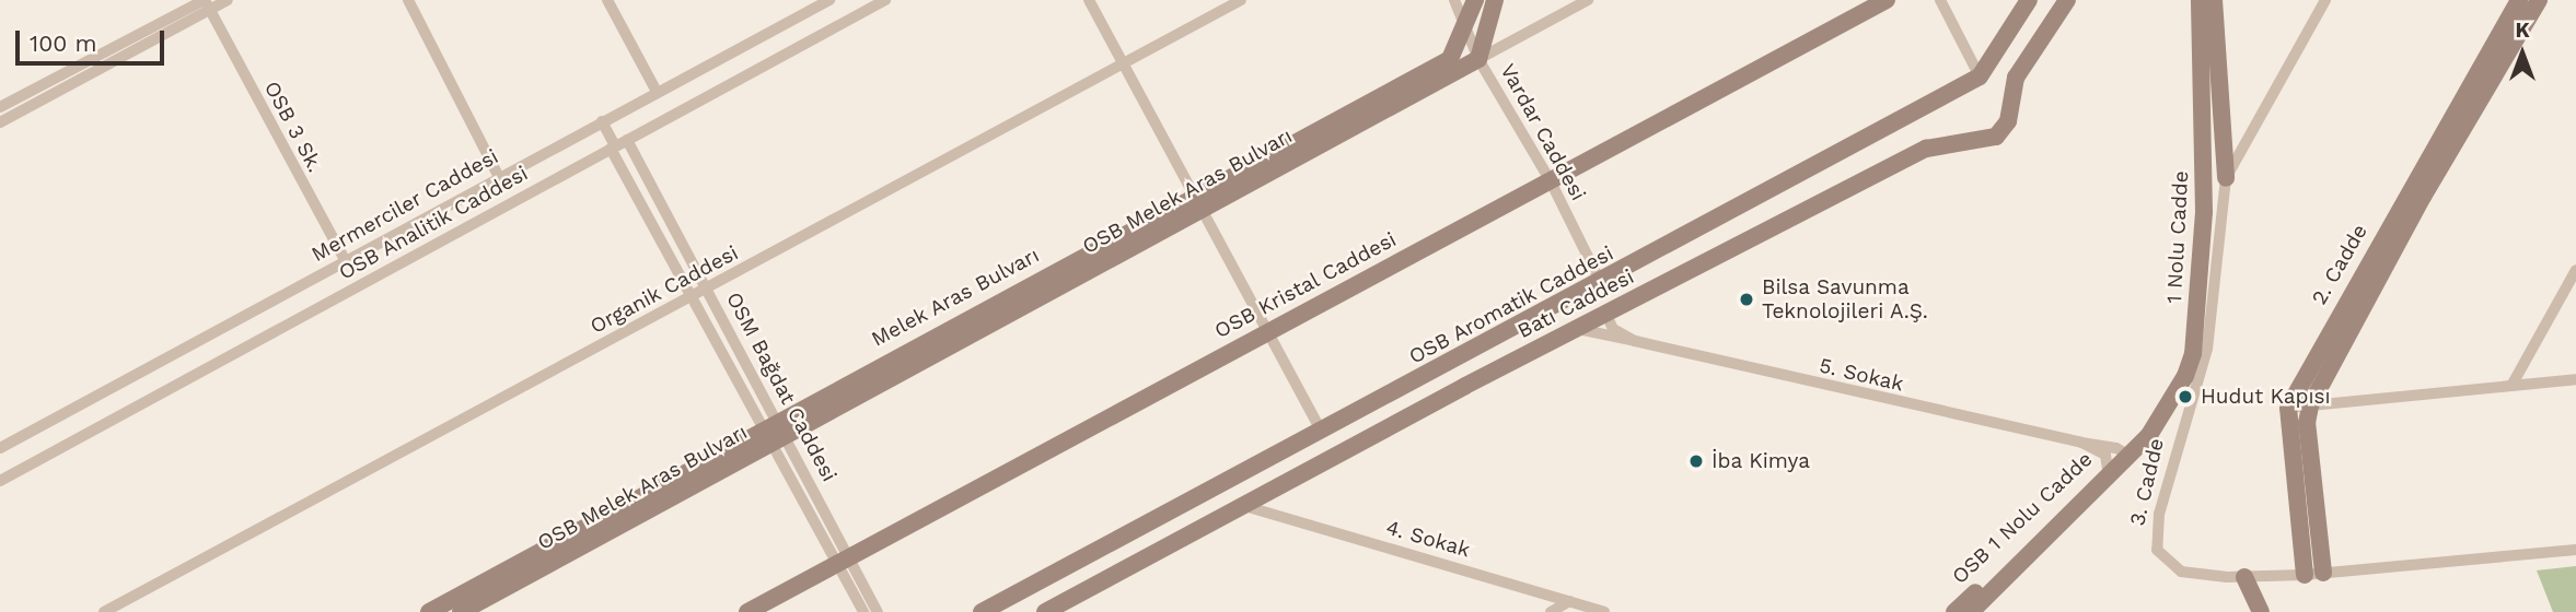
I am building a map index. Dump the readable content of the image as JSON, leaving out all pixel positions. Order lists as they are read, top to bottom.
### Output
{
  "streets": {
    "street": [
      "OSB 3 Sk.",
      "Vardar Caddesi",
      "OSB Melek Aras Bulvarı",
      "Mermerciler Caddesi",
      "OSB Analitik Caddesi",
      "1 Nolu Cadde",
      "2. Cadde",
      "OSB Kristal Caddesi",
      "Organik Caddesi",
      "Batı Caddesi",
      "OSB Aromatik Caddesi",
      "5. Sokak",
      "OSM Bağdat Caddesi",
      "3. Cadde",
      "OSB 1 Nolu Cadde",
      "4. Sokak"
    ]
  },
  "crossings": [
    ["OSB 3 Sk.", "Mermerciler Caddesi"],
    ["Vardar Caddesi", "OSB Melek Aras Bulvarı"],
    ["Vardar Caddesi", "OSB Kristal Caddesi"],
    ["Vardar Caddesi", "OSB Aromatik Caddesi"],
    ["OSB Melek Aras Bulvarı", "OSM Bağdat Caddesi"],
    ["Mermerciler Caddesi", "OSM Bağdat Caddesi"],
    ["OSB Analitik Caddesi", "OSM Bağdat Caddesi"],
    ["1 Nolu Cadde", "5. Sokak"],
    ["1 Nolu Cadde", "OSB 1 Nolu Cadde"],
    ["2. Cadde", "3. Cadde"],
    ["OSB Kristal Caddesi", "OSM Bağdat Caddesi"],
    ["Organik Caddesi", "OSM Bağdat Caddesi"],
    ["Batı Caddesi", "5. Sokak"],
    ["Batı Caddesi", "4. Sokak"],
    ["5. Sokak", "OSB 1 Nolu Cadde"]
  ],
  "places": ["Bilsa Savunma Teknolojileri A.Ş.", "Hudut Kapısı", "İba Kimya"],
  "scale_bar": "100 m",
  "north": "top"
}
